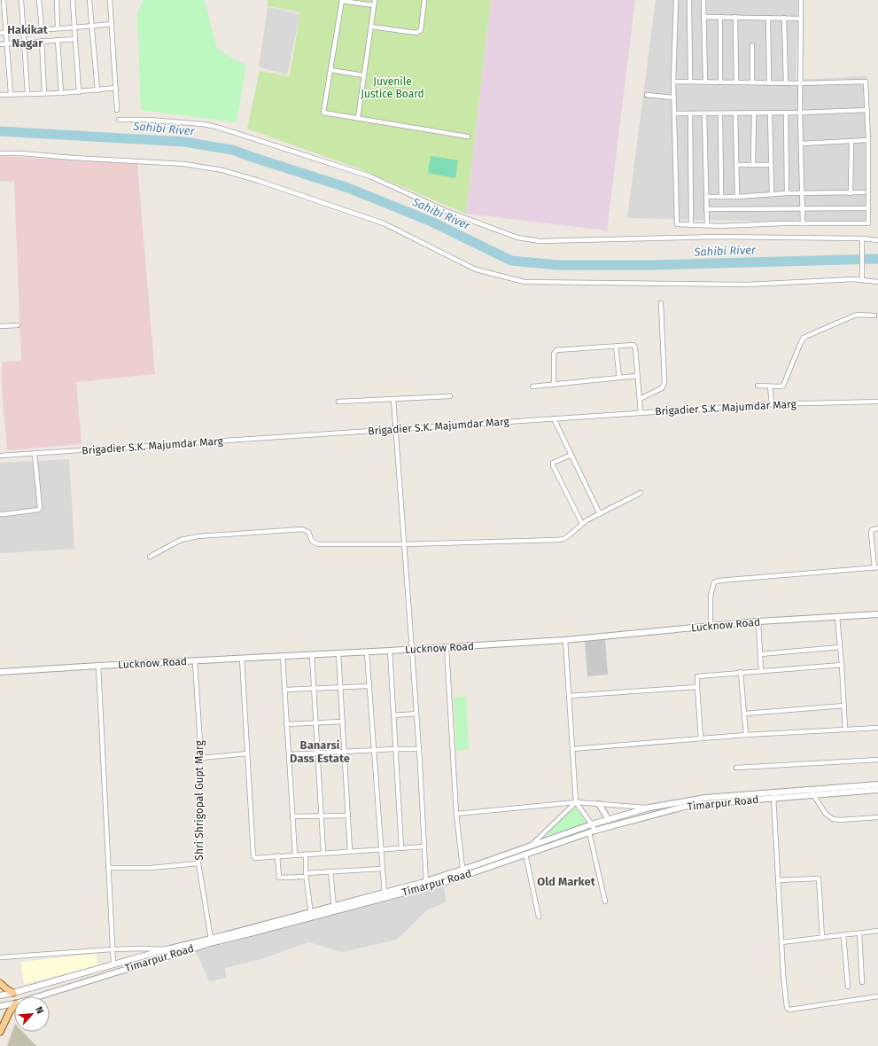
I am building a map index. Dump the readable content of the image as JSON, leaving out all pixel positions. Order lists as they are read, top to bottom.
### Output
{
  "streets": {
    "street": [
      "Brigadier S.K. Majumdar Marg",
      "Lucknow Road",
      "Shri Shrigopal Gupt Marg",
      "Timarpur Road"
    ]
  },
  "crossings": [
    ["Lucknow Road", "Shri Shrigopal Gupt Marg"],
    ["Shri Shrigopal Gupt Marg", "Timarpur Road"]
  ],
  "districts": ["Hakikat Nagar", "Banarsi Dass Estate", "Old Market"],
  "water": ["Sahibi River"],
  "parks": ["Juvenile Justice Board"],
  "north": "top right"
}
